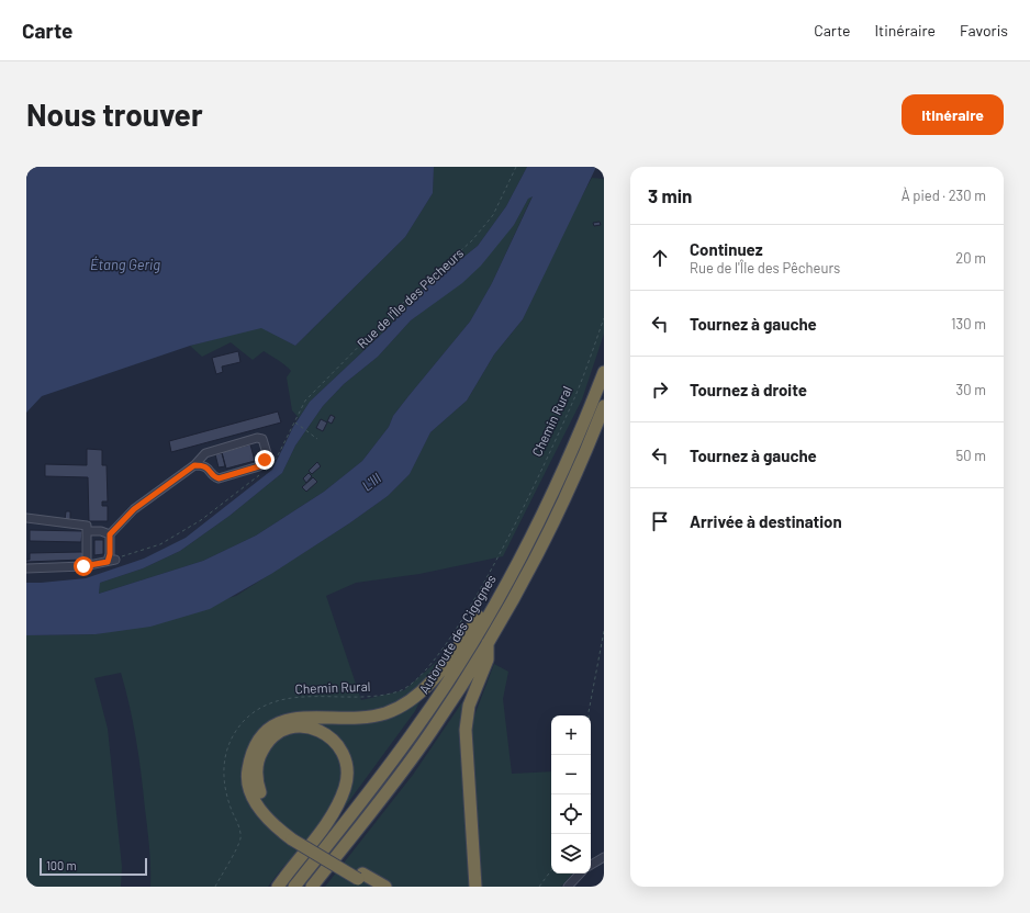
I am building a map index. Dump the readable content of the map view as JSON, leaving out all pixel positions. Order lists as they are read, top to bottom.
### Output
{
  "streets": {
    "highway": ["Autoroute des Cigognes"],
    "path": ["Rue de l'Île des Pêcheurs", "Chemin Rural"]
  },
  "water": ["Étang Gerig", "L'Ill"],
  "scale_bar": "100 m",
  "page": {
    "header": "Carte",
    "nav": ["Carte", "Itinéraire", "Favoris"],
    "buttons": "Itinéraire",
    "title": "Nous trouver",
    "heading": ["3 min", "À pied · 230 m"],
    "list": [
      ["Continuez", "Rue de l'Île des Pêcheurs", "20 m"],
      ["Tournez à gauche", "130 m"],
      ["Tournez à droite", "30 m"],
      ["Tournez à gauche", "50 m"],
      "Arrivée à destination"
    ],
    "map_buttons": ["+", "−"],
    "scale": "100 m"
  }
}
